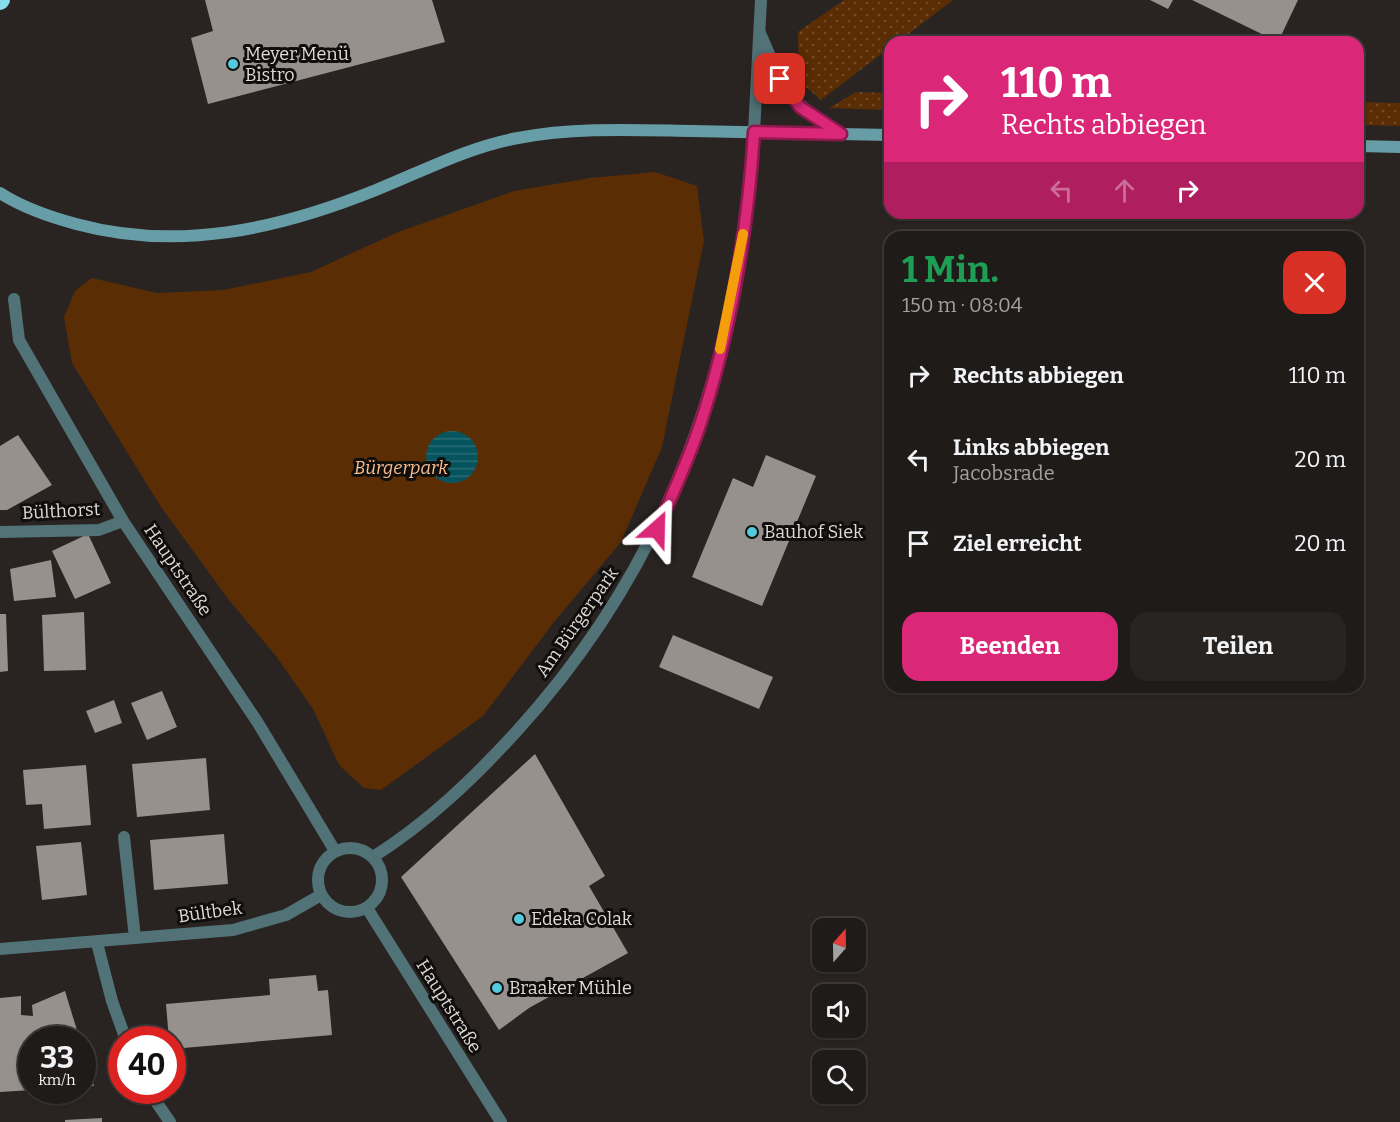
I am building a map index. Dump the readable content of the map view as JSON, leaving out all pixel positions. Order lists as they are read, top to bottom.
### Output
{
  "streets": {
    "street": [
      "Bülthorst",
      "Hauptstraße",
      "Am Bürgerpark",
      "Bültbek"
    ]
  },
  "crossings": [
    ["Bülthorst", "Hauptstraße"],
    ["Hauptstraße", "Am Bürgerpark"],
    ["Hauptstraße", "Bültbek"],
    ["Am Bürgerpark", "Bültbek"]
  ],
  "parks": ["Bürgerpark"],
  "places": [
    "Meyer Menü Bistro",
    "Bauhof Siek",
    "Edeka Colak",
    "Braaker Mühle"
  ],
  "north": "top",
  "page": {
    "turn": ["110 m", "Rechts abbiegen"],
    "heading": ["1 Min.", "150 m · 08:04"],
    "list": [
      {
        "name": "Rechts abbiegen",
        "value": "110 m"
      },
      {
        "name": "Links abbiegen",
        "note": "Jacobsrade",
        "value": "20 m"
      },
      {
        "name": "Ziel erreicht",
        "value": "20 m"
      }
    ],
    "buttons": ["Beenden", "Teilen"],
    "speed": "33 km/h",
    "limit": "40"
  }
}
